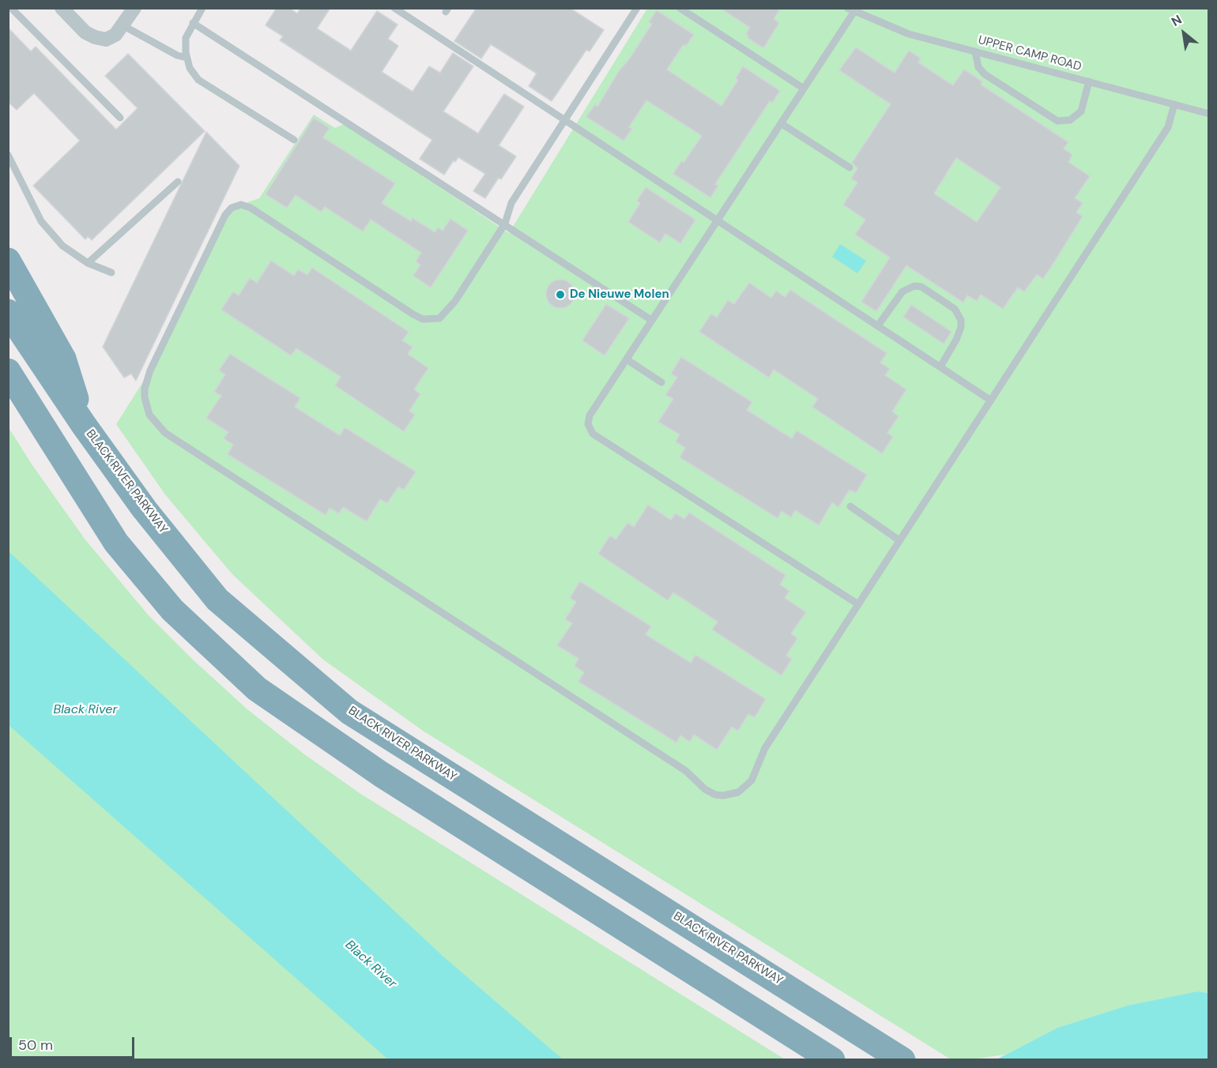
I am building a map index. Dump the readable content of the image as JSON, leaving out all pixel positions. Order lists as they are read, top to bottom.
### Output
{
  "streets": {
    "highway": ["BLACK RIVER PARKWAY"],
    "lane": ["UPPER CAMP ROAD"]
  },
  "water": ["Black River"],
  "places": ["De Nieuwe Molen"],
  "scale_bar": "50 m",
  "north": "top left"
}
